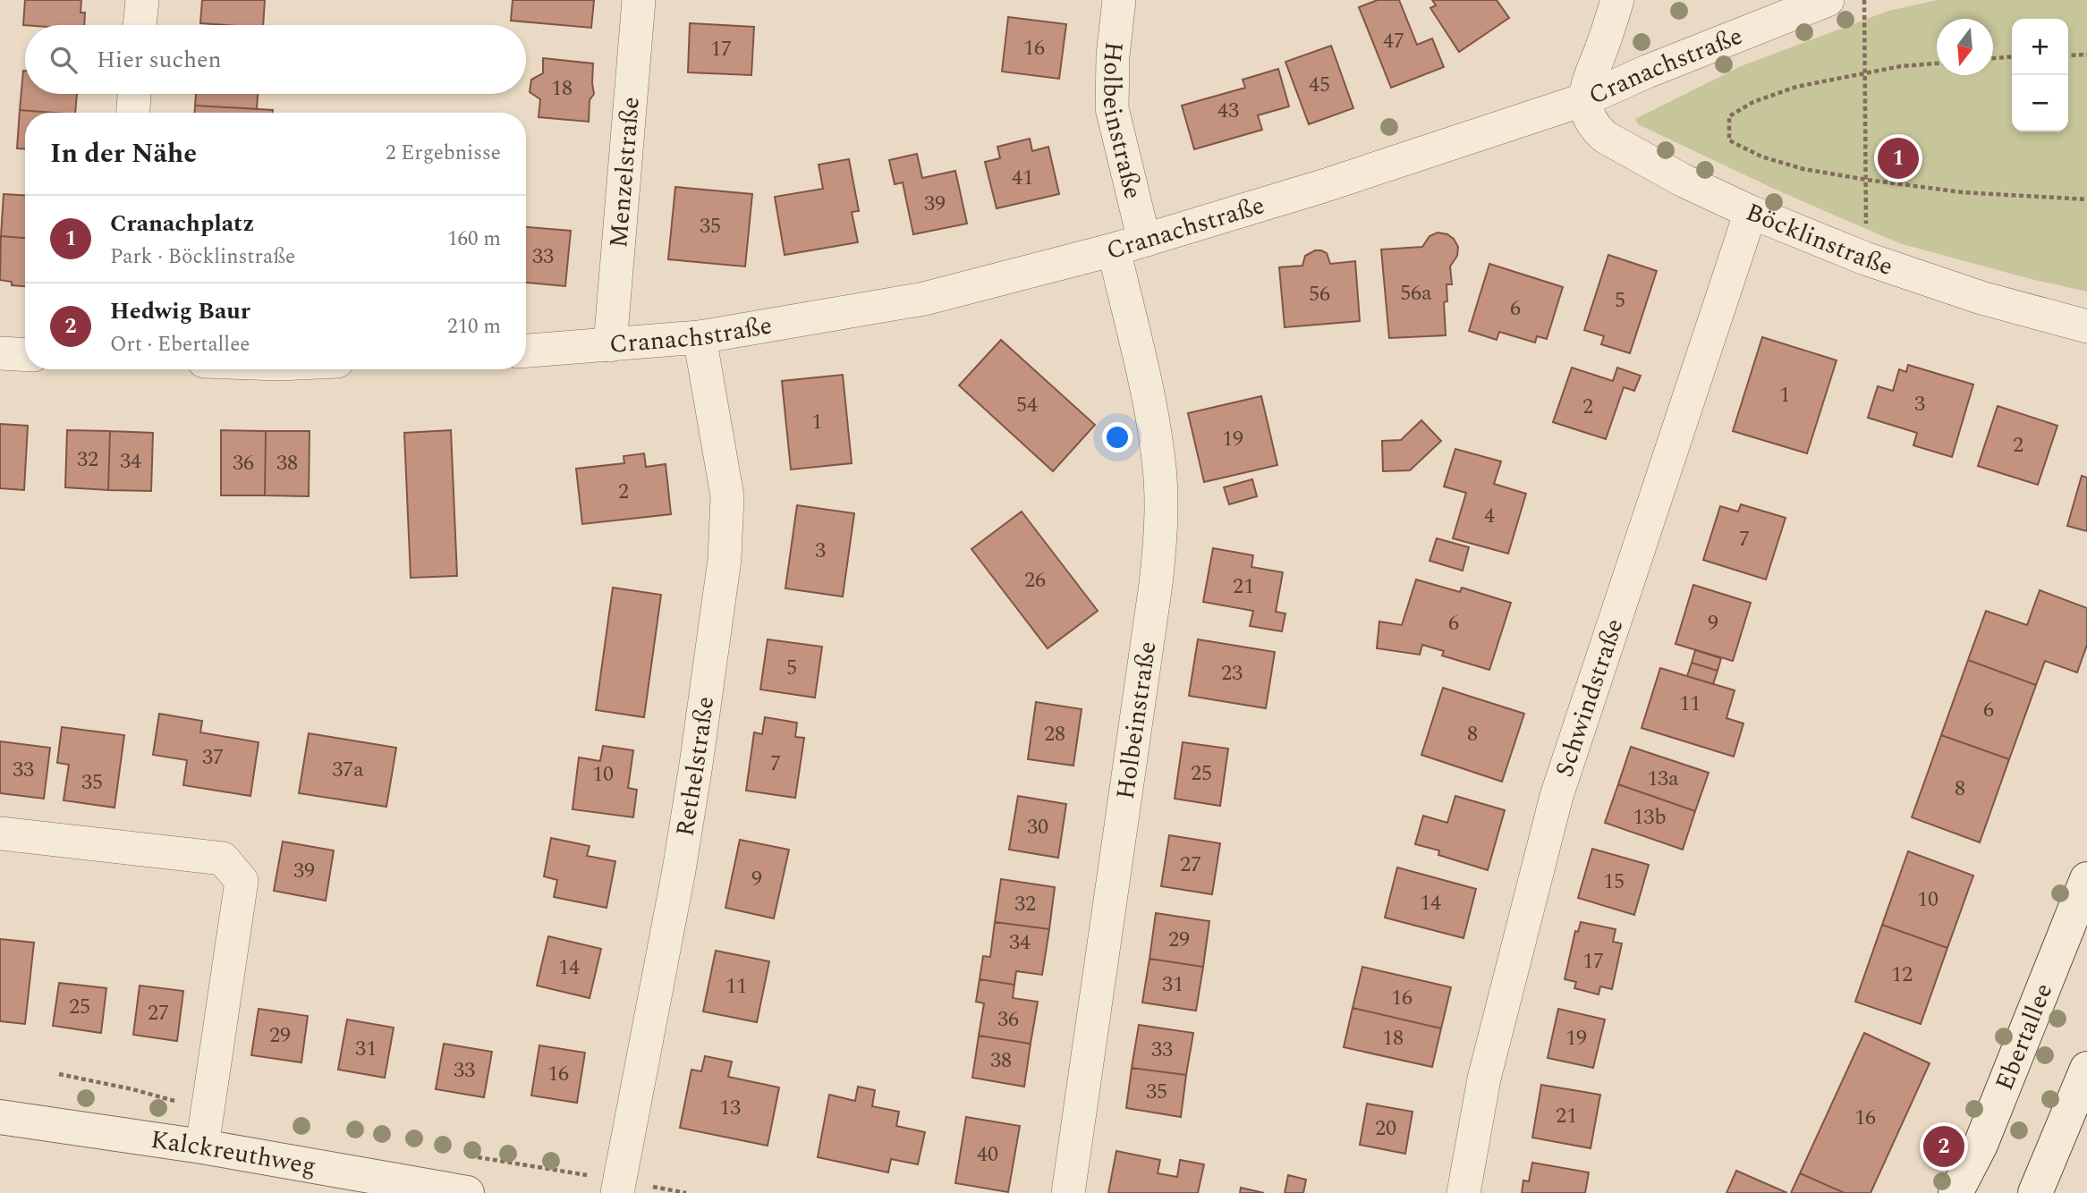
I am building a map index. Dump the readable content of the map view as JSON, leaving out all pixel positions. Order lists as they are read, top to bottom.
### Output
{
  "streets": {
    "street": [
      "Cranachstraße",
      "Holbeinstraße",
      "Menzelstraße",
      "Böcklinstraße",
      "Schwindstraße",
      "Rethelstraße",
      "Ebertallee",
      "Kalckreuthweg"
    ]
  },
  "crossings": [
    ["Cranachstraße", "Holbeinstraße"],
    ["Cranachstraße", "Menzelstraße"],
    ["Cranachstraße", "Böcklinstraße"],
    ["Cranachstraße", "Rethelstraße"],
    ["Böcklinstraße", "Schwindstraße"]
  ],
  "house_numbers": [
    "47",
    "16",
    "17",
    "45",
    "18",
    "43",
    "41",
    "39",
    "35",
    "33",
    "56a",
    "56",
    "5",
    "6",
    "1",
    "3",
    "54",
    "2",
    "1",
    "19",
    "2",
    "32",
    "34",
    "36",
    "38",
    "2",
    "4",
    "7",
    "3",
    "26",
    "21",
    "6",
    "9",
    "5",
    "23",
    "11",
    "6",
    "28",
    "8",
    "37",
    "7",
    "33",
    "37a",
    "25",
    "10",
    "13a",
    "35",
    "8",
    "13b",
    "30",
    "27",
    "39",
    "9",
    "15",
    "10",
    "14",
    "32",
    "29",
    "34",
    "17",
    "14",
    "12",
    "31",
    "11",
    "16",
    "25",
    "27",
    "36",
    "29",
    "18",
    "19",
    "31",
    "33",
    "38",
    "33",
    "16",
    "35",
    "13",
    "21",
    "16",
    "20",
    "40"
  ],
  "north": "bottom",
  "page": {
    "map_buttons": ["+", "−"],
    "search": "Hier suchen",
    "heading": ["In der Nähe", "2 Ergebnisse"],
    "pins": ["1", "2"],
    "list": [
      {
        "mark": "1",
        "name": "Cranachplatz",
        "note": "Park · Böcklinstraße",
        "value": "160 m"
      },
      {
        "mark": "2",
        "name": "Hedwig Baur",
        "note": "Ort · Ebertallee",
        "value": "210 m"
      }
    ]
  }
}
